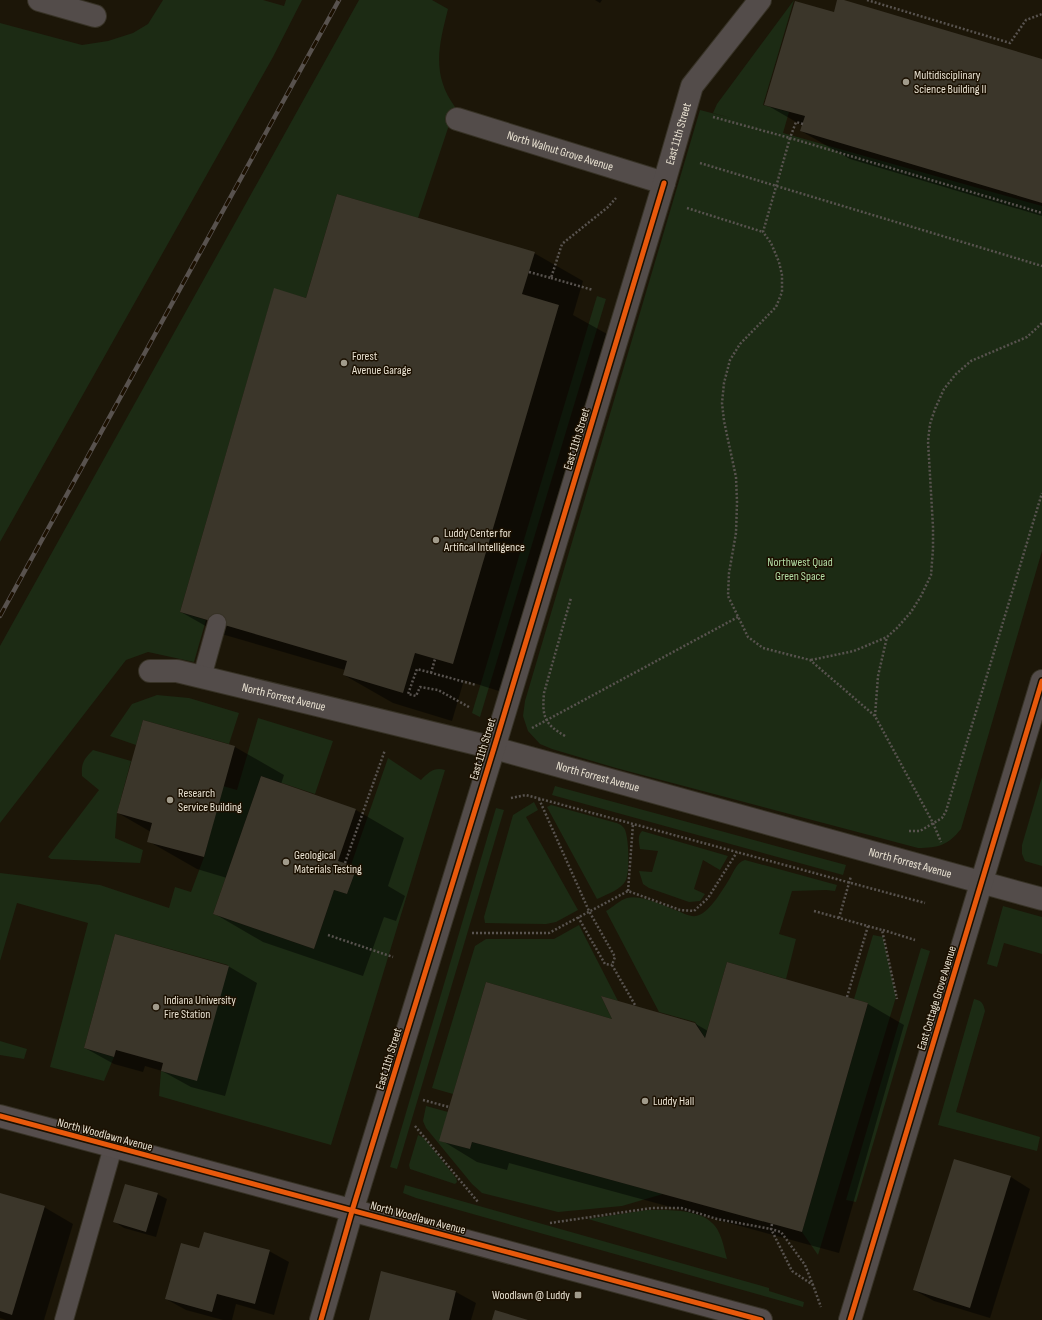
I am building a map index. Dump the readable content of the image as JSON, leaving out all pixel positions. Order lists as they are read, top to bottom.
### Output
{
  "streets": {
    "street": [
      "East 11th Street",
      "North Walnut Grove Avenue",
      "North Forrest Avenue",
      "East Cottage Grove Avenue",
      "North Woodlawn Avenue"
    ]
  },
  "crossings": [
    ["East 11th Street", "North Walnut Grove Avenue"],
    ["East 11th Street", "North Forrest Avenue"],
    ["East 11th Street", "North Woodlawn Avenue"],
    ["North Forrest Avenue", "East Cottage Grove Avenue"]
  ],
  "parks": ["Northwest Quad Green Space"],
  "places": {
    "other": [
      "Multidisciplinary Science Building II",
      "Forest Avenue Garage",
      "Luddy Center for Artifical Intelligence",
      "Research Service Building",
      "Geological Materials Testing",
      "Indiana University Fire Station",
      "Luddy Hall"
    ],
    "transit": ["Woodlawn @ Luddy"]
  }
}
